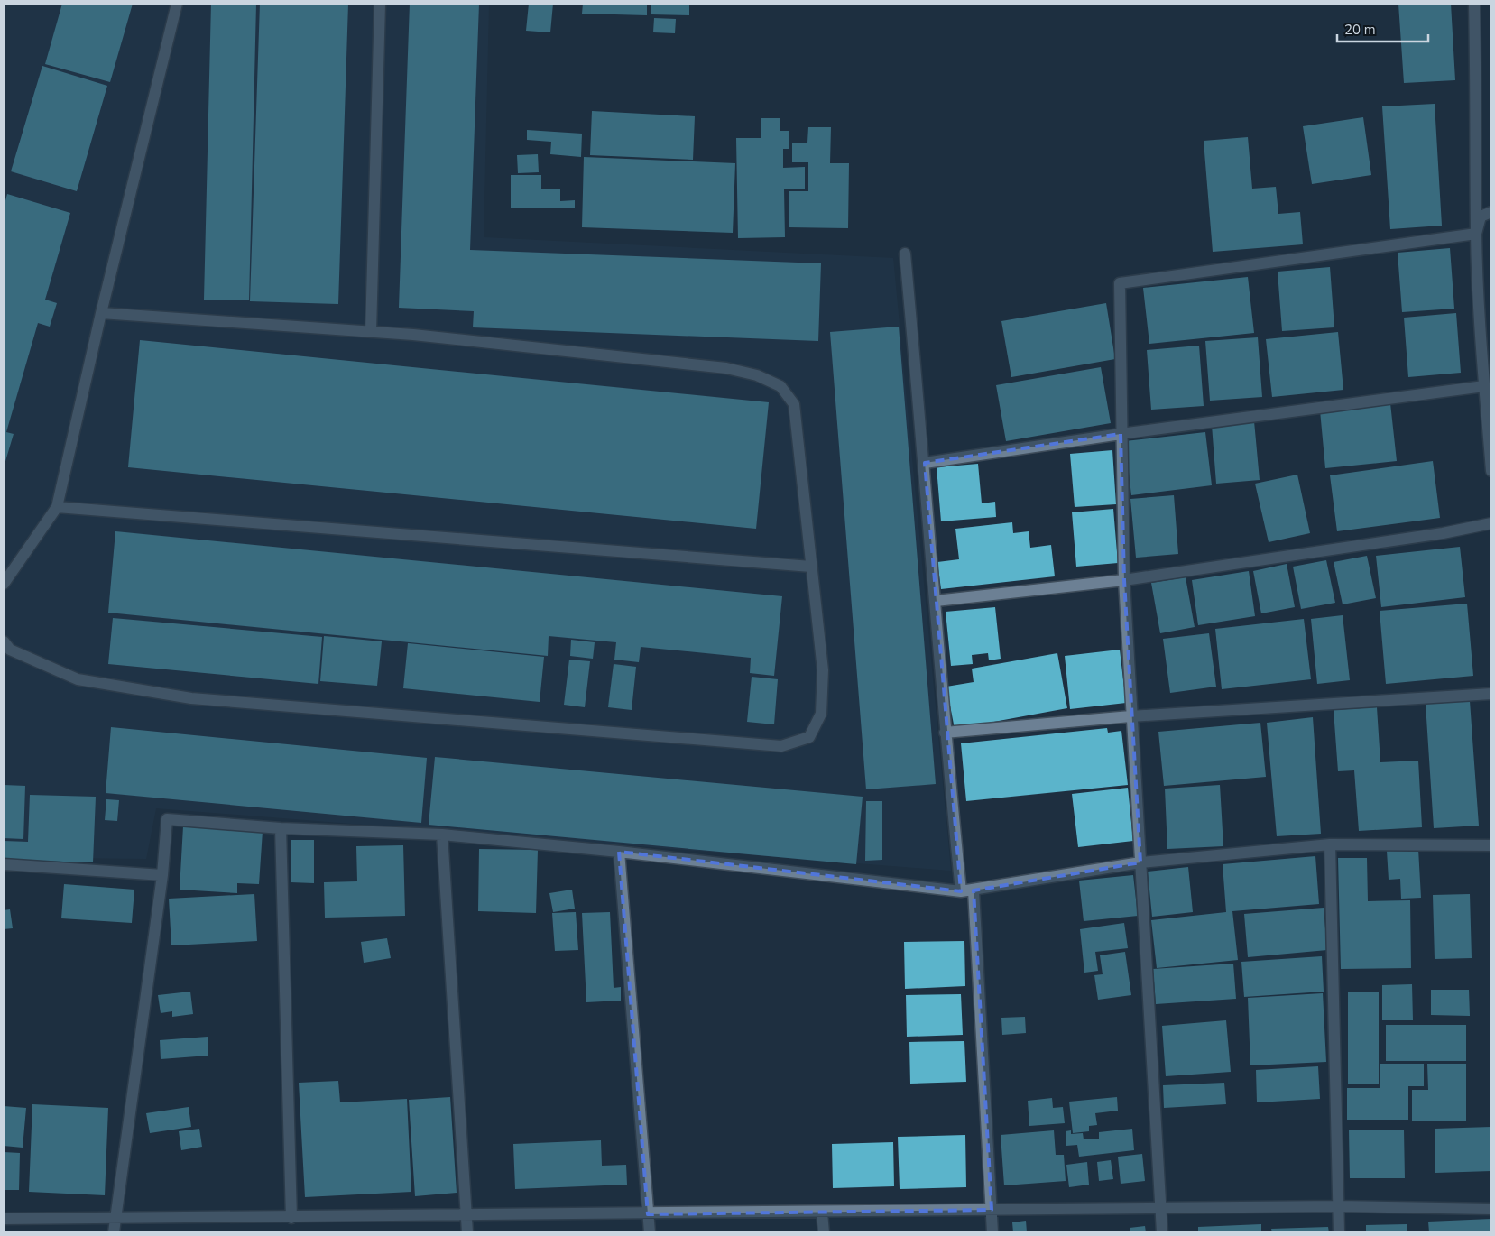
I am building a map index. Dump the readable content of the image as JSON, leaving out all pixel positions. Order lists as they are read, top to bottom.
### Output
{
  "scale_bar": "20 m"
}
